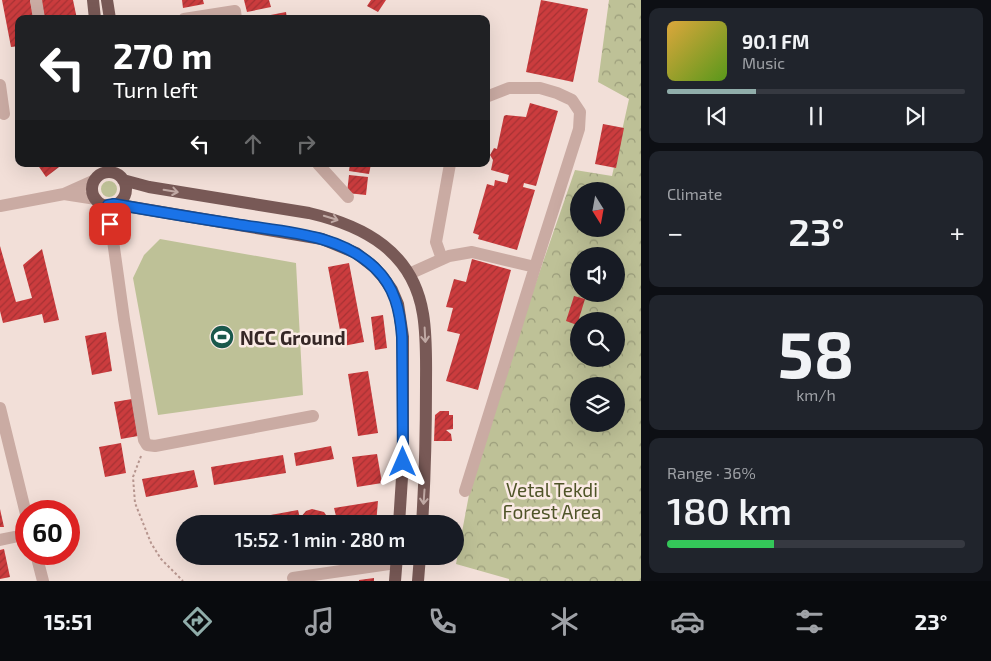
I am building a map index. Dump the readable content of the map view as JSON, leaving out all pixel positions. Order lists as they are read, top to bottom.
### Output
{
  "parks": ["Vetal Tekdi Forest Area"],
  "places": {
    "sports": ["NCC Ground"]
  },
  "north": "bottom",
  "page": {
    "turn": ["270 m", "Turn left"],
    "song": ["90.1 FM", "Music"],
    "tile": [
      "Climate",
      ["58", "km/h"],
      ["Range · 36%", "180 km"]
    ],
    "heat": ["−", "23°", "+"],
    "limit": "60",
    "trip": "15:52 · 1 min · 280 m",
    "tabs": ["15:51", "23°"]
  }
}
